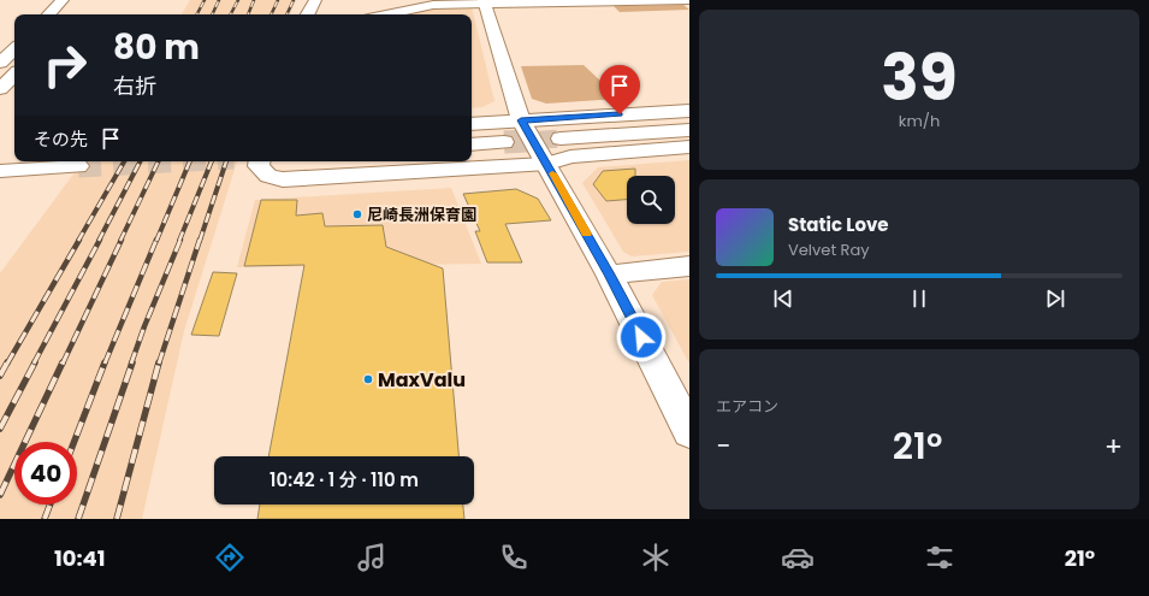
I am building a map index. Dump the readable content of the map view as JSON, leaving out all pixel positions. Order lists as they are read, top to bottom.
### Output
{
  "places": ["尼崎長洲保育園", "MaxValu"],
  "page": {
    "tile": [
      ["39", "km/h"],
      "エアコン"
    ],
    "turn": ["80 m", "右折"],
    "then": "その先",
    "song": ["Static Love", "Velvet Ray"],
    "heat": ["−", "21°", "+"],
    "limit": "40",
    "trip": "10:42 · 1 分 · 110 m",
    "tabs": ["10:41", "21°"]
  }
}
